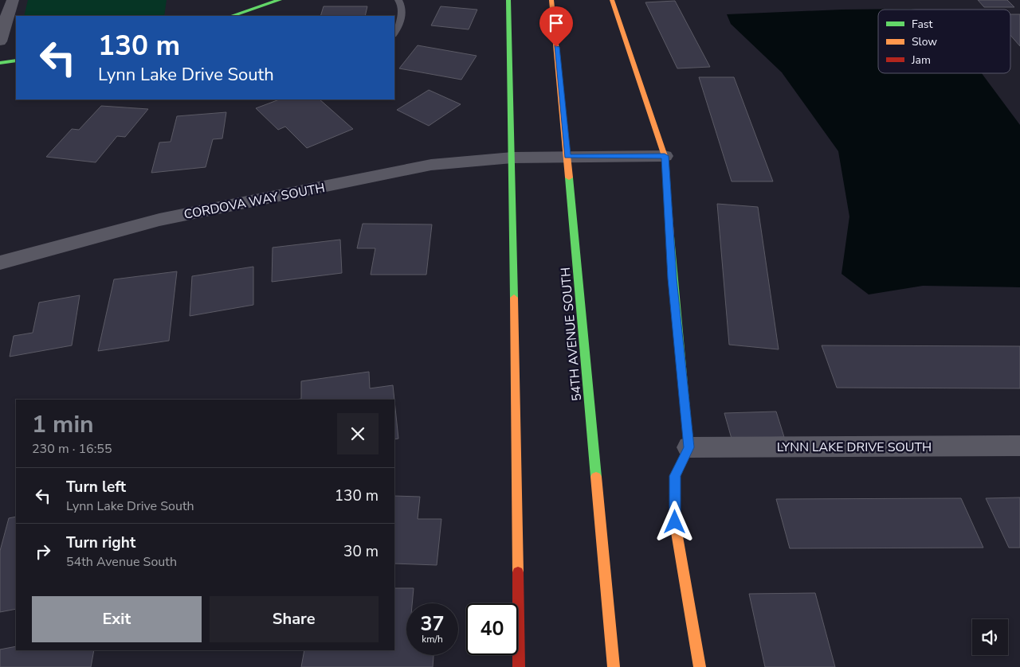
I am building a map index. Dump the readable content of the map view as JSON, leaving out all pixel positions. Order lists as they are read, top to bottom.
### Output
{
  "streets": {
    "main road": ["54TH AVENUE SOUTH"],
    "street": ["CORDOVA WAY SOUTH", "LYNN LAKE DRIVE SOUTH"]
  },
  "legend": ["Fast", "Slow", "Jam"],
  "page": {
    "turn": ["130 m", "Lynn Lake Drive South"],
    "heading": ["1 min", "230 m · 16:55"],
    "list": [
      {
        "name": "Turn left",
        "note": "Lynn Lake Drive South",
        "value": "130 m"
      },
      {
        "name": "Turn right",
        "note": "54th Avenue South",
        "value": "30 m"
      }
    ],
    "buttons": ["Exit", "Share"],
    "speed": "37 km/h",
    "limit": "40"
  }
}
